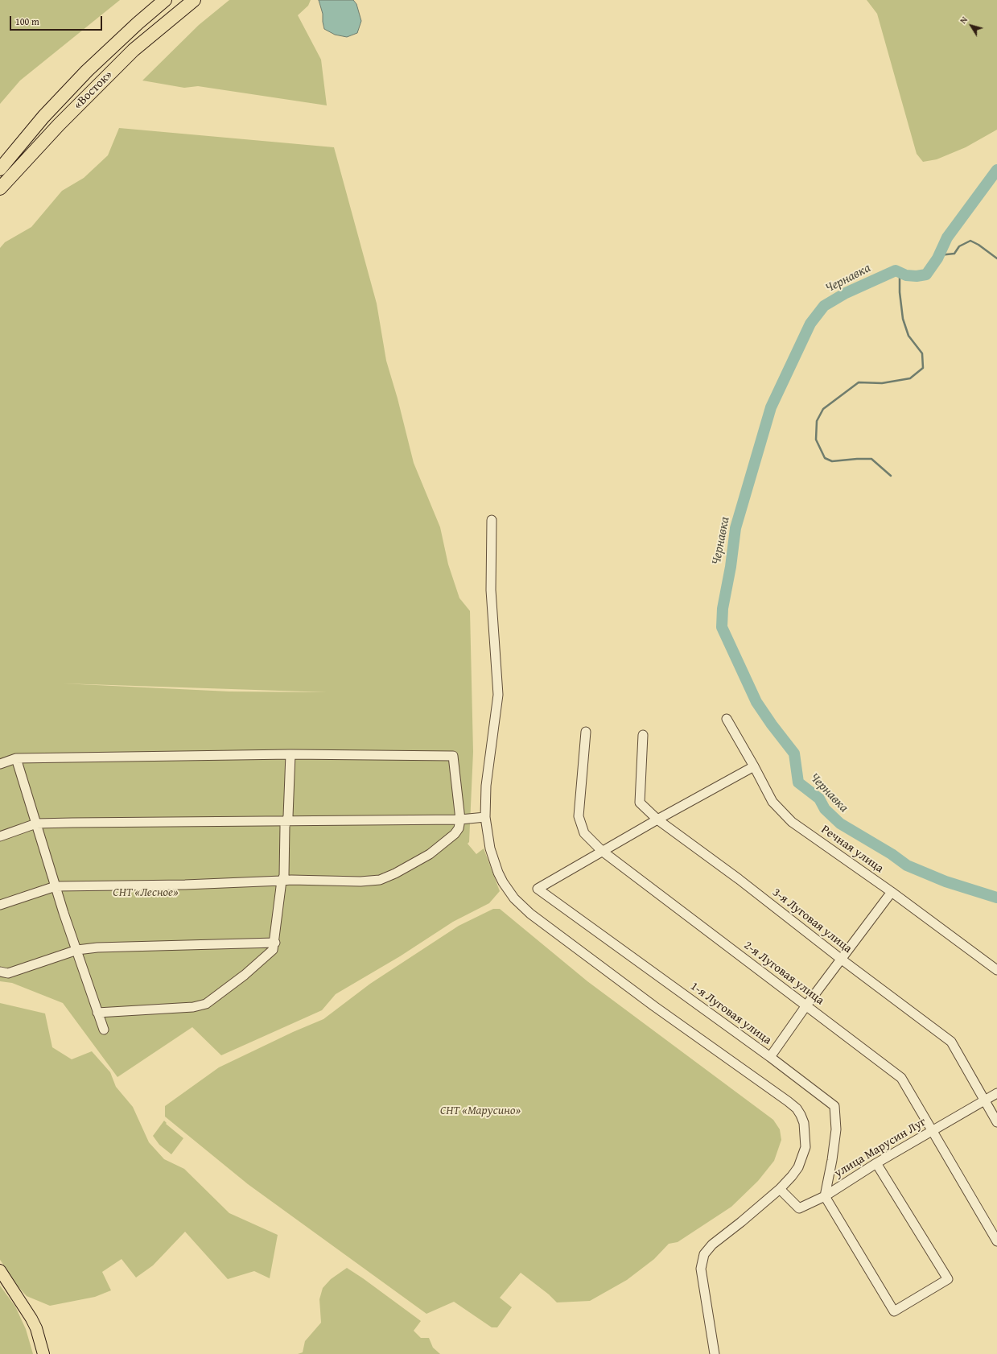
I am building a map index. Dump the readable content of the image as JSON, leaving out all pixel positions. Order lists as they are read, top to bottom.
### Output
{
  "streets": {
    "highway": ["«Восток»"],
    "street": [
      "Речная улица",
      "3-я Луговая улица",
      "2-я Луговая улица",
      "1-я Луговая улица",
      "улица Марусин Луг"
    ]
  },
  "crossings": [
    ["3-я Луговая улица", "улица Марусин Луг"],
    ["2-я Луговая улица", "1-я Луговая улица"],
    ["2-я Луговая улица", "улица Марусин Луг"],
    ["1-я Луговая улица", "улица Марусин Луг"]
  ],
  "water": ["Чернавка"],
  "parks": ["СНТ «Лесное»", "СНТ «Марусино»"],
  "scale_bar": "100 m",
  "north": "top left"
}
